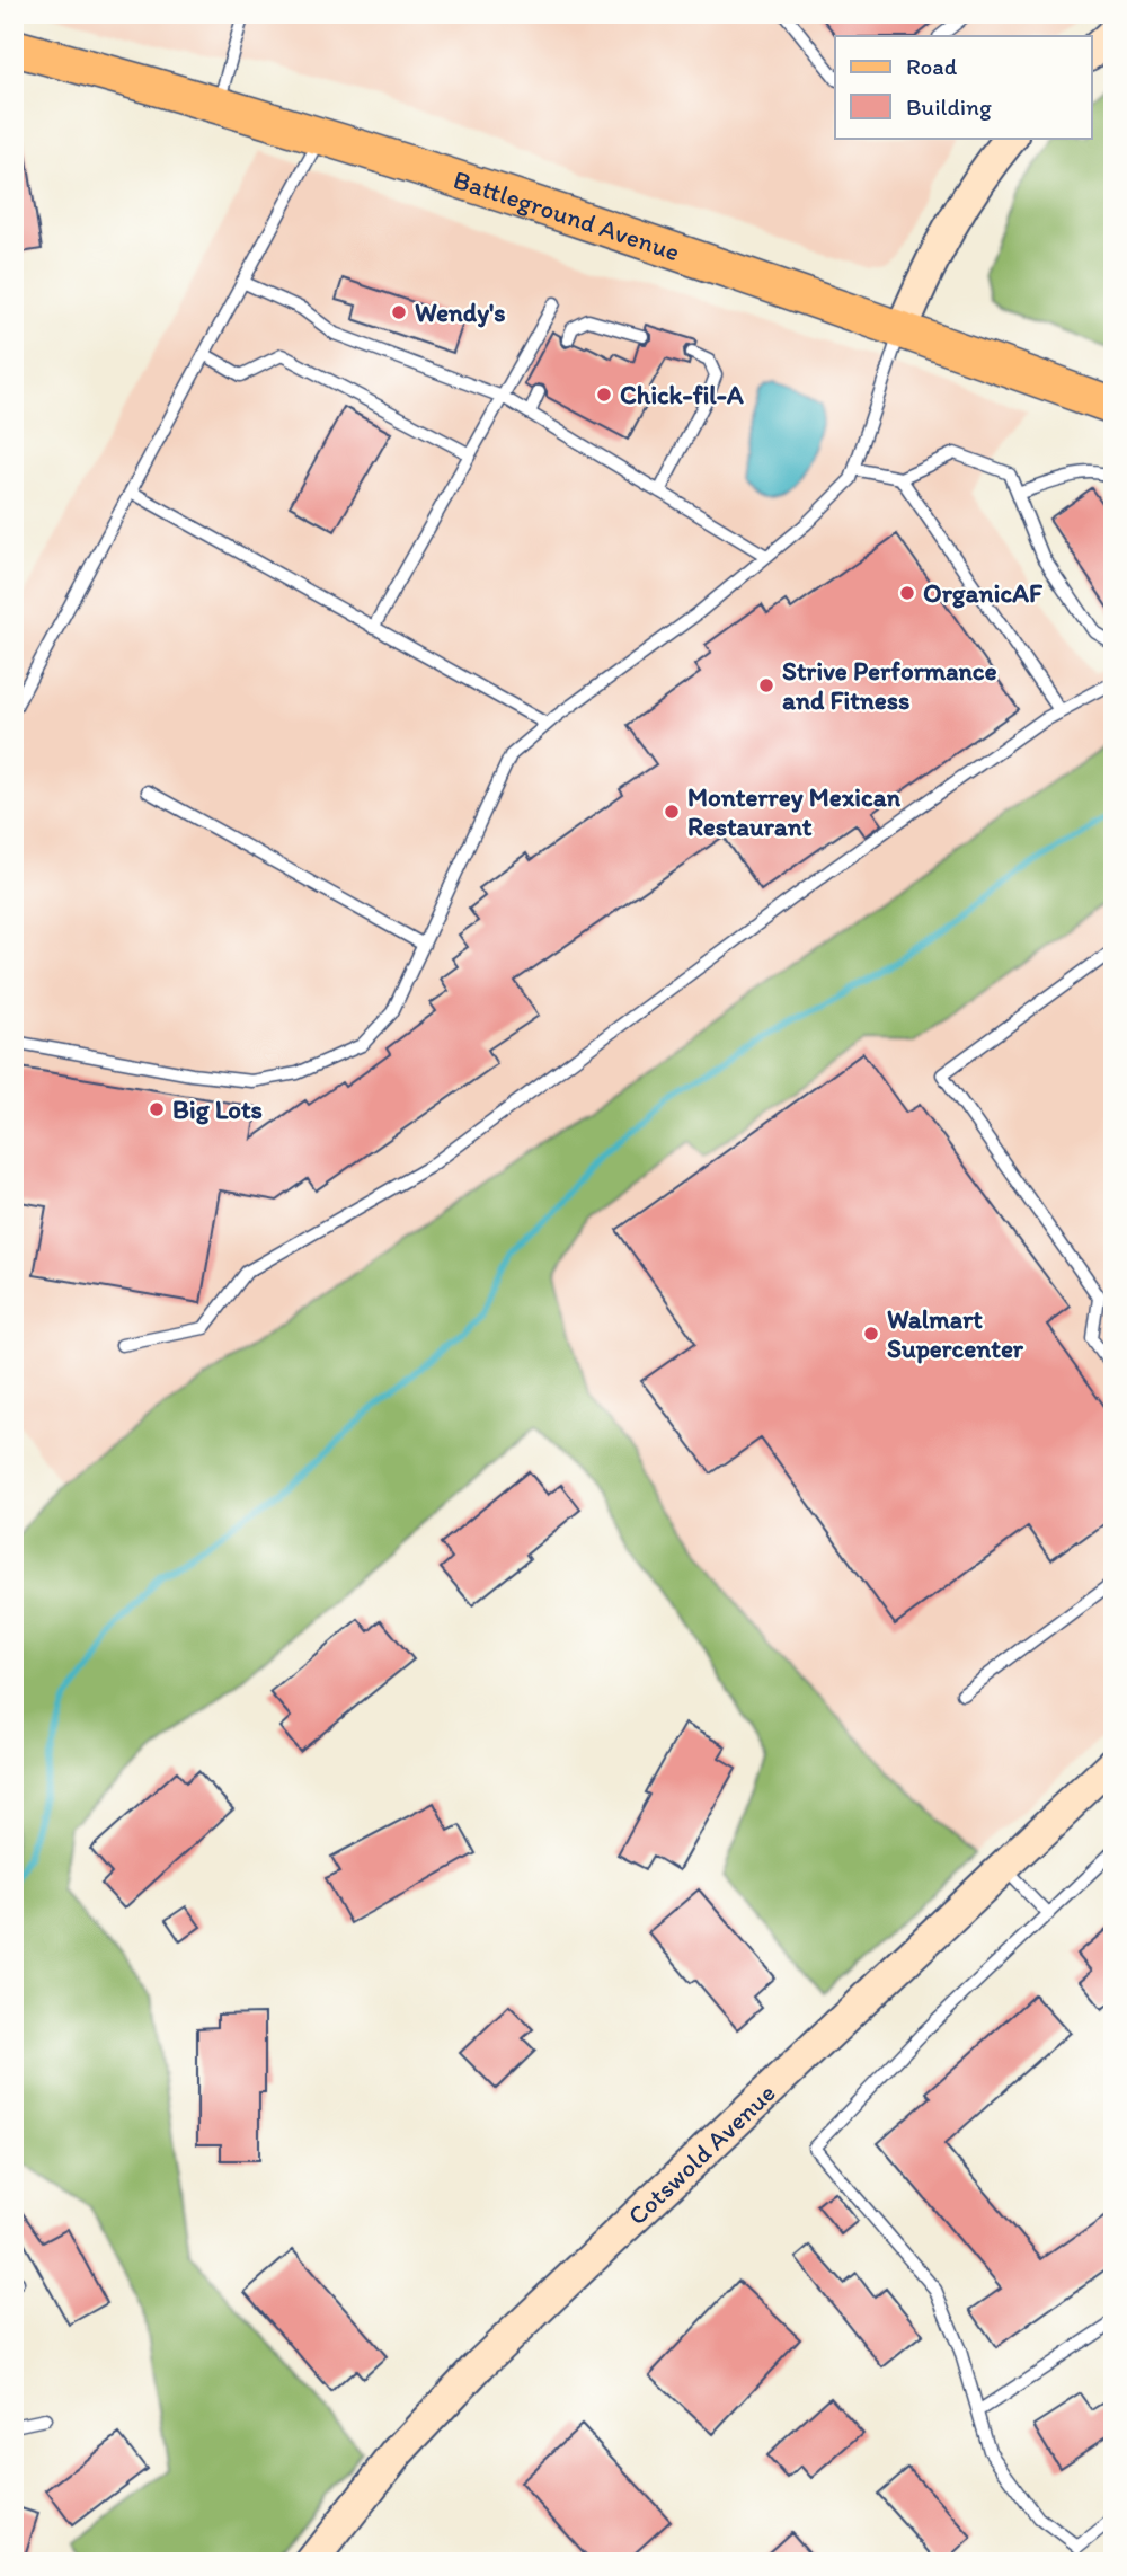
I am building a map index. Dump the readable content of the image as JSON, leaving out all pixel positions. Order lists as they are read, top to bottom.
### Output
{
  "streets": {
    "main road": ["Battleground Avenue"],
    "street": ["Cotswold Avenue"]
  },
  "places": [
    "Wendy's",
    "Chick-fil-A",
    "OrganicAF",
    "Strive Performance and Fitness",
    "Monterrey Mexican Restaurant",
    "Big Lots",
    "Walmart Supercenter"
  ],
  "legend": ["Road", "Building"]
}
